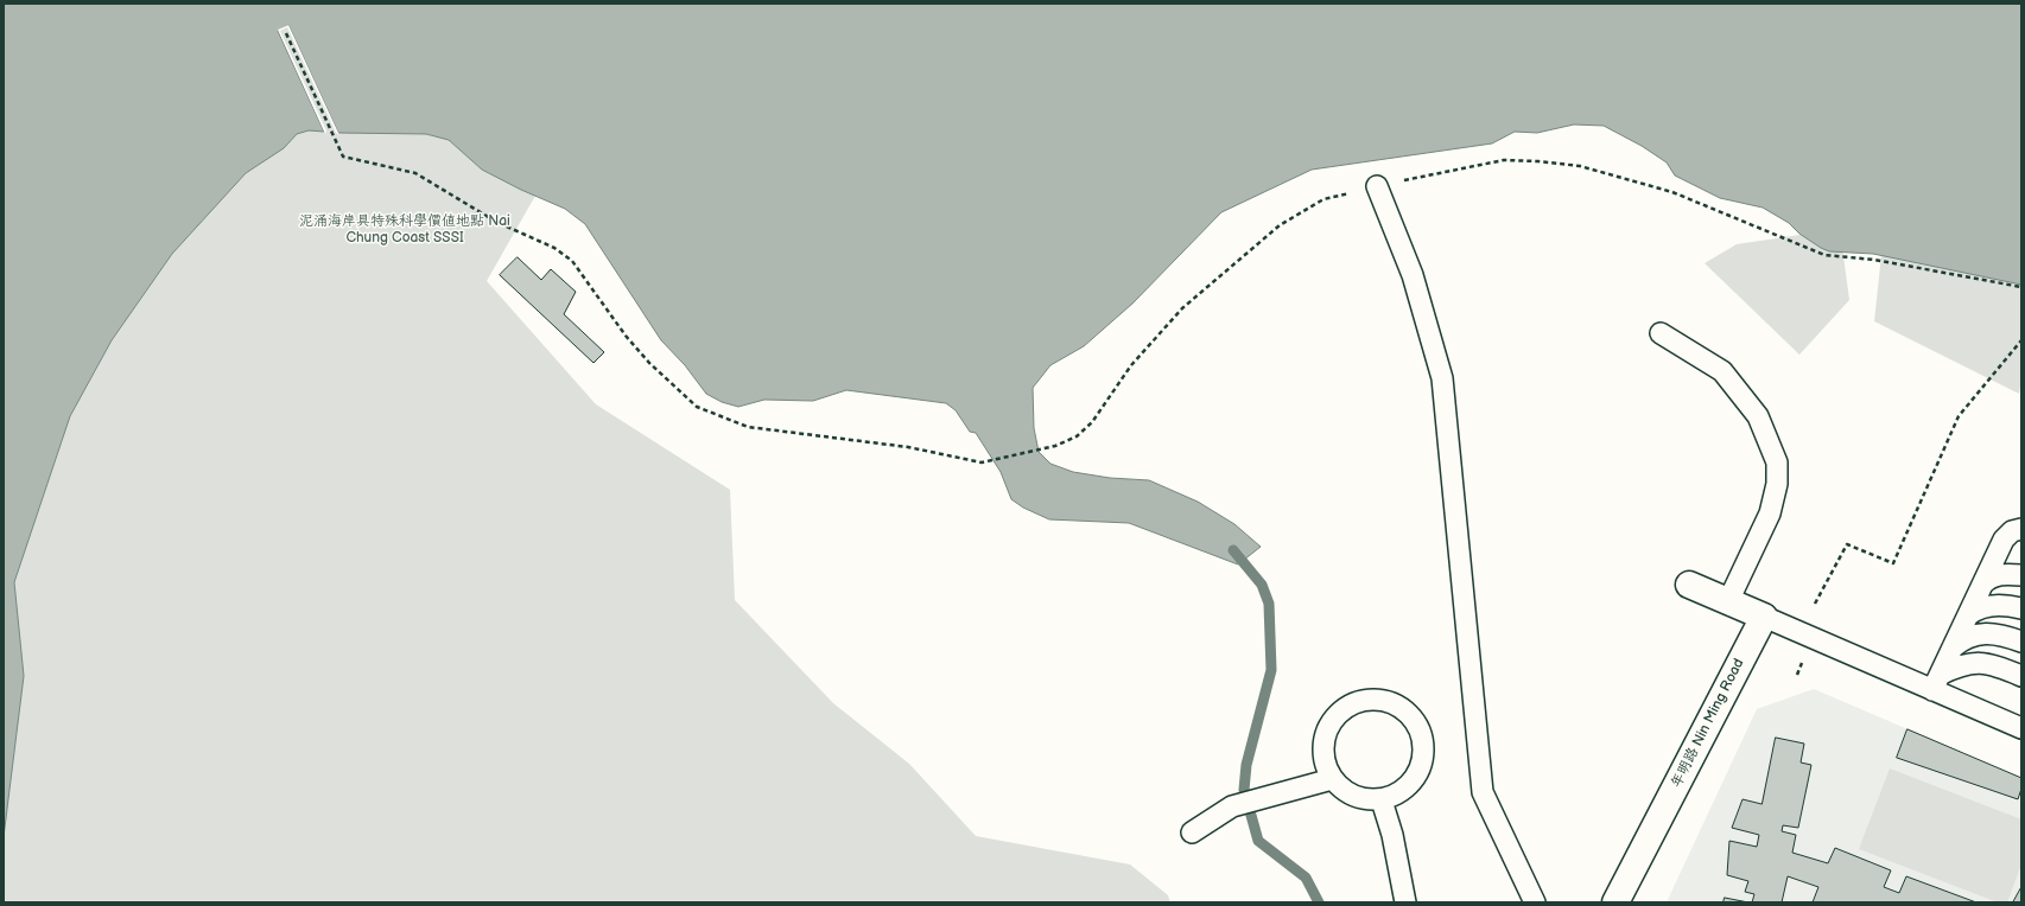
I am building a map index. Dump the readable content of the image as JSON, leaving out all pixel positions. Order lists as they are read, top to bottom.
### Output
{
  "streets": {
    "street": ["年明路 Nin Ming Road"]
  },
  "parks": ["泥涌海岸具特殊科學價值地點 Nai Chung Coast SSSI"]
}
